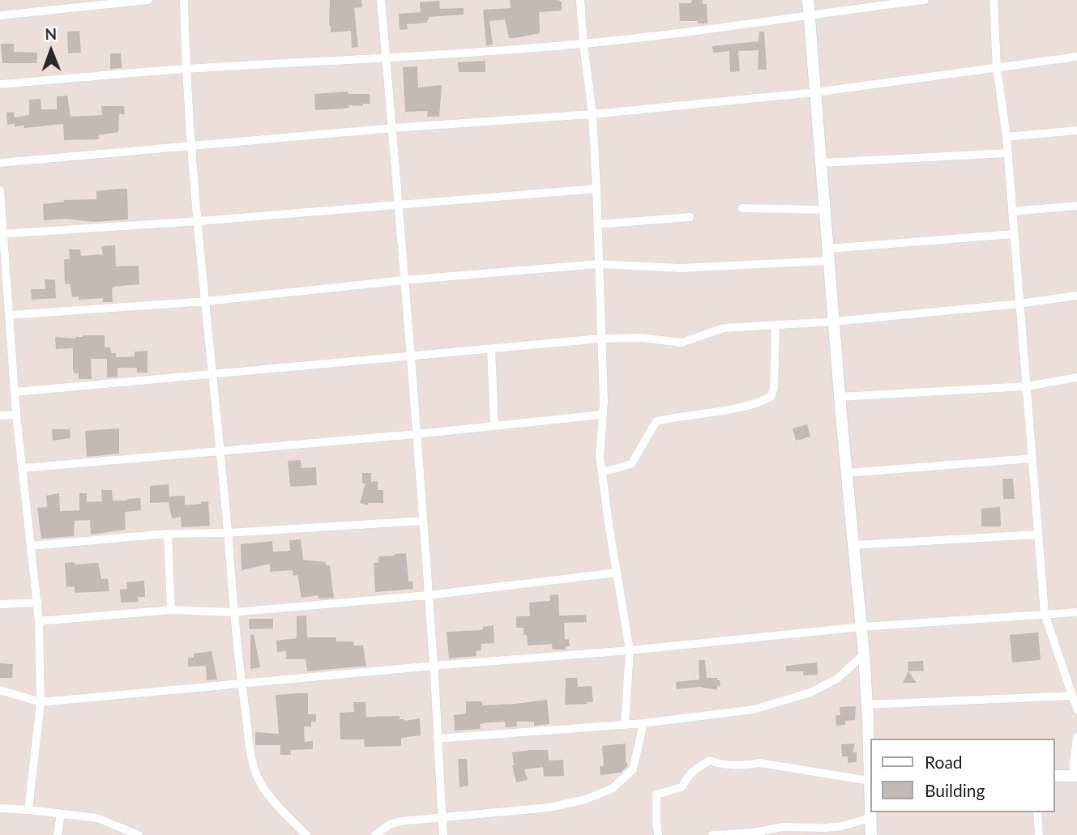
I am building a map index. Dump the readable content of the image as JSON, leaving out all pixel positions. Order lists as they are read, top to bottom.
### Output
{
  "legend": ["Road", "Building"],
  "north": "top"
}
